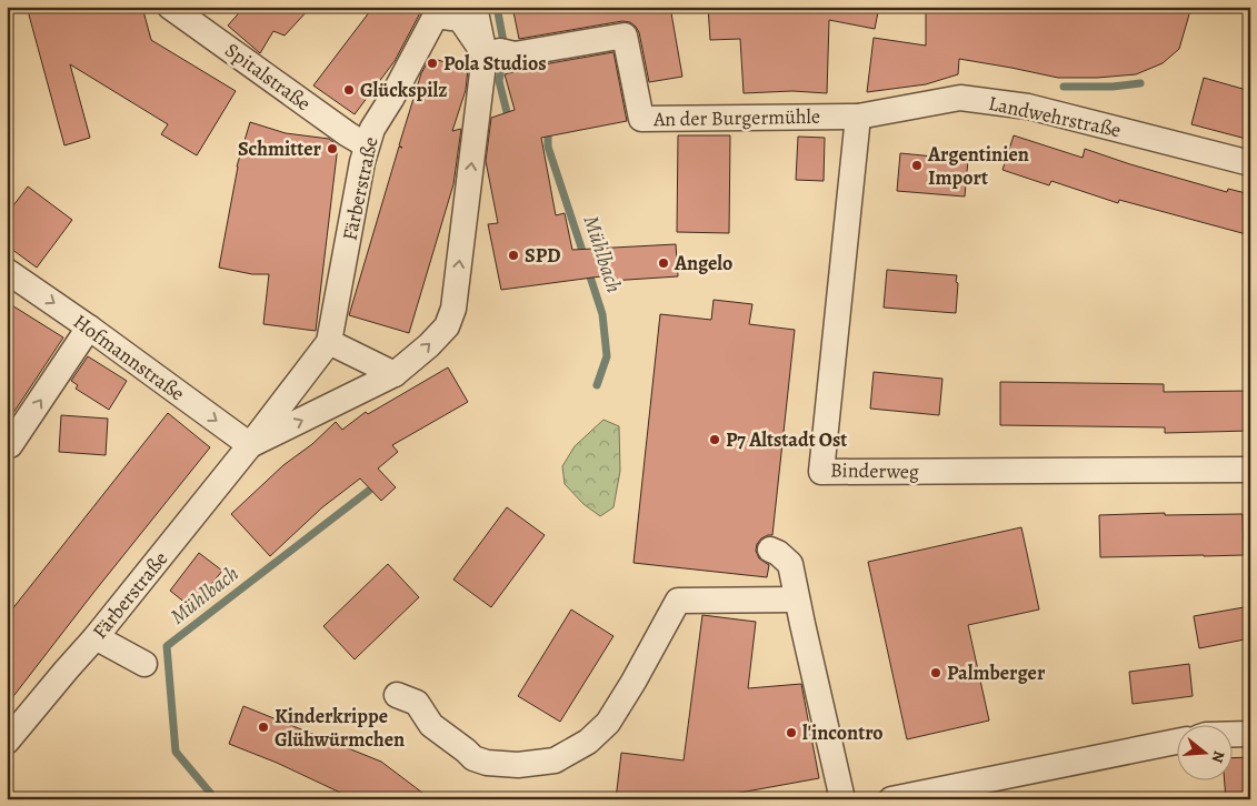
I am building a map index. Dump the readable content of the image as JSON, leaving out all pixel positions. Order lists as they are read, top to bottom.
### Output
{
  "streets": {
    "street": [
      "Spitalstraße",
      "Landwehrstraße",
      "An der Burgermühle",
      "Färberstraße",
      "Hofmannstraße",
      "Binderweg"
    ]
  },
  "crossings": [
    ["Spitalstraße", "Färberstraße"],
    ["Landwehrstraße", "An der Burgermühle"],
    ["Landwehrstraße", "Binderweg"],
    ["An der Burgermühle", "Färberstraße"],
    ["An der Burgermühle", "Binderweg"],
    ["Färberstraße", "Hofmannstraße"]
  ],
  "one_way": ["Hofmannstraße"],
  "water": ["Mühlbach"],
  "places": [
    "Pola Studios",
    "Glückspilz",
    "Schmitter",
    "Argentinien Import",
    "SPD",
    "Angelo",
    "P7 Altstadt Ost",
    "Palmberger",
    "Kinderkrippe Glühwürmchen",
    "l'incontro"
  ],
  "north": "right"
}
